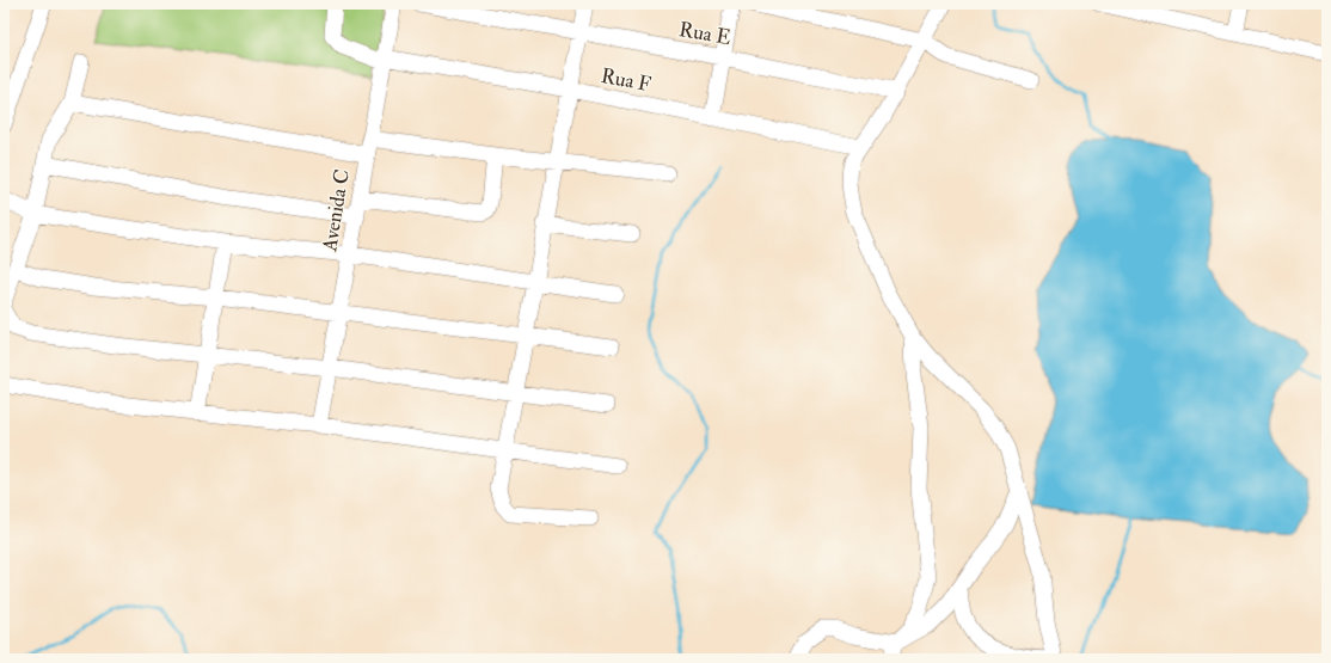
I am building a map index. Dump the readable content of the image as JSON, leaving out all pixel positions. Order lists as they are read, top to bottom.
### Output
{
  "streets": {
    "street": ["Rua E", "Rua F", "Avenida C"]
  },
  "crossings": [
    ["Rua F", "Avenida C"]
  ]
}
